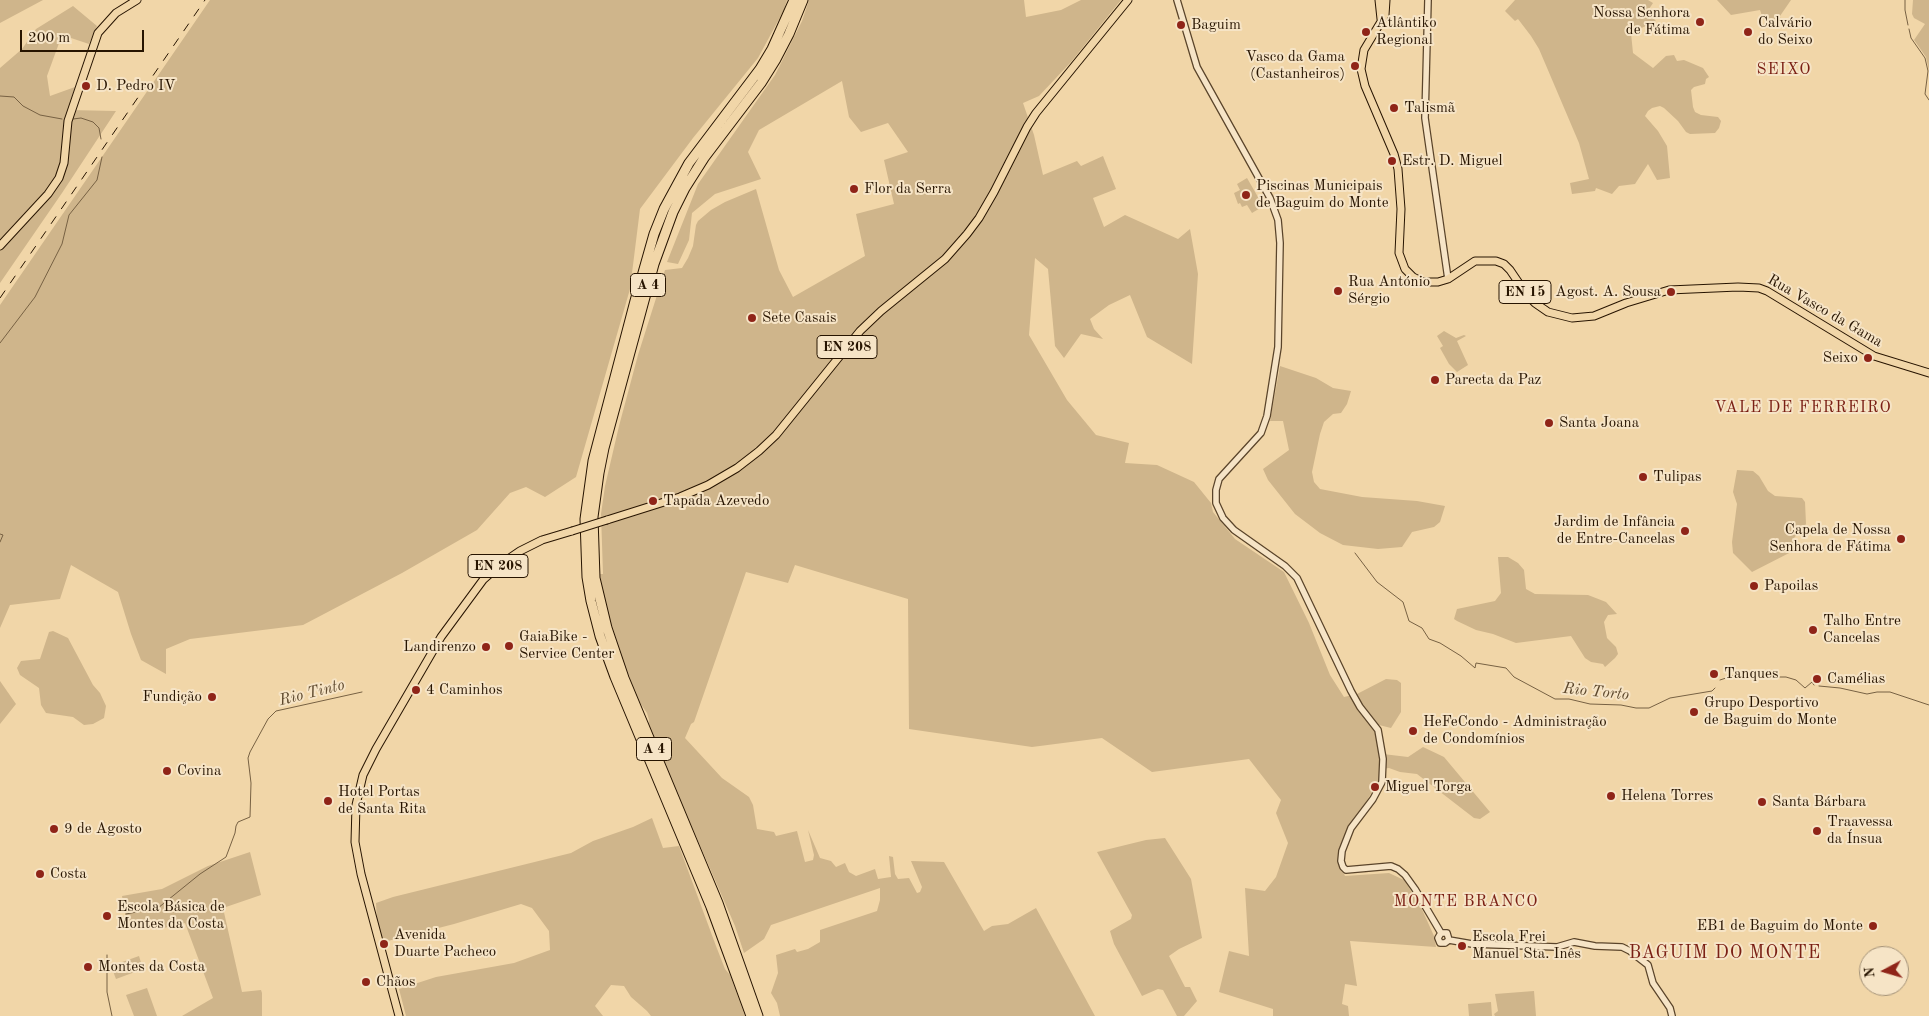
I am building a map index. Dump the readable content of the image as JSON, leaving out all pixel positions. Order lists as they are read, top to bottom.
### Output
{
  "streets": {
    "highway": ["A 4"],
    "main road": ["EN 15", "Rua Vasco da Gama", "EN 208"]
  },
  "districts": [
    "SEIXO",
    "VALE DE FERREIRO",
    "MONTE BRANCO",
    "BAGUIM DO MONTE"
  ],
  "water": ["Rio Torto", "Rio Tinto"],
  "places": [
    "Nossa Senhora de Fátima",
    "Baguim",
    "Atlântiko Regional",
    "Calvário do Seixo",
    "Vasco da Gama (Castanheiros)",
    "D. Pedro IV",
    "Talismã",
    "Estr. D. Miguel",
    "Flor da Serra",
    "Piscinas Municipais de Baguim do Monte",
    "Rua António Sérgio",
    "Agost. A. Sousa",
    "Sete Casais",
    "Seixo",
    "Parecta da Paz",
    "Santa Joana",
    "Tulipas",
    "Tapada Azevedo",
    "Jardim de Infância de Entre-Cancelas",
    "Capela de Nossa Senhora de Fátima",
    "Papoilas",
    "Talho Entre Cancelas",
    "GaiaBike - Service Center",
    "Landirenzo",
    "Tanques",
    "Camélias",
    "4 Caminhos",
    "Fundição",
    "Grupo Desportivo de Baguim do Monte",
    "HeFeCondo - Administração de Condomínios",
    "Covina",
    "Miguel Torga",
    "Helena Torres",
    "Hotel Portas de Santa Rita",
    "Santa Bárbara",
    "9 de Agosto",
    "Traavessa da Ínsua",
    "Costa",
    "Escola Básica de Montes da Costa",
    "EB1 de Baguim do Monte",
    "Avenida Duarte Pacheco",
    "Escola Frei Manuel Sta. Inês",
    "Montes da Costa",
    "Chãos"
  ],
  "scale_bar": "200 m",
  "north": "left"
}
